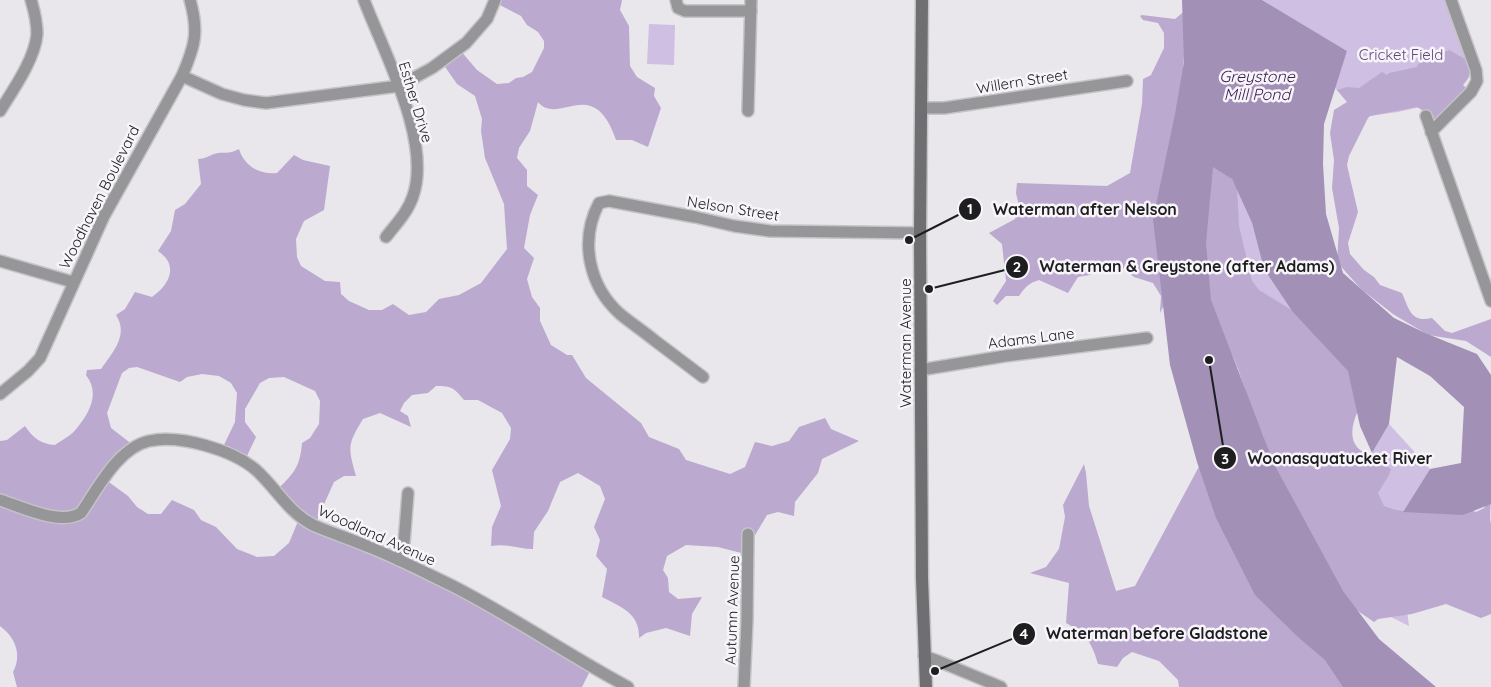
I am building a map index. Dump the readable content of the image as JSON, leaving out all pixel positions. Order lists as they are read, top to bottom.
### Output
{
  "streets": {
    "main road": ["Waterman Avenue"],
    "street": [
      "Willern Street",
      "Esther Drive",
      "Woodhaven Boulevard",
      "Nelson Street",
      "Adams Lane",
      "Woodland Avenue",
      "Autumn Avenue"
    ]
  },
  "crossings": [
    ["Willern Street", "Waterman Avenue"],
    ["Nelson Street", "Waterman Avenue"],
    ["Adams Lane", "Waterman Avenue"]
  ],
  "water": ["Greystone Mill Pond"],
  "parks": ["Cricket Field"],
  "places": [
    "Waterman after Nelson",
    "Waterman & Greystone (after Adams)",
    "Woonasquatucket River",
    "Waterman before Gladstone"
  ]
}
